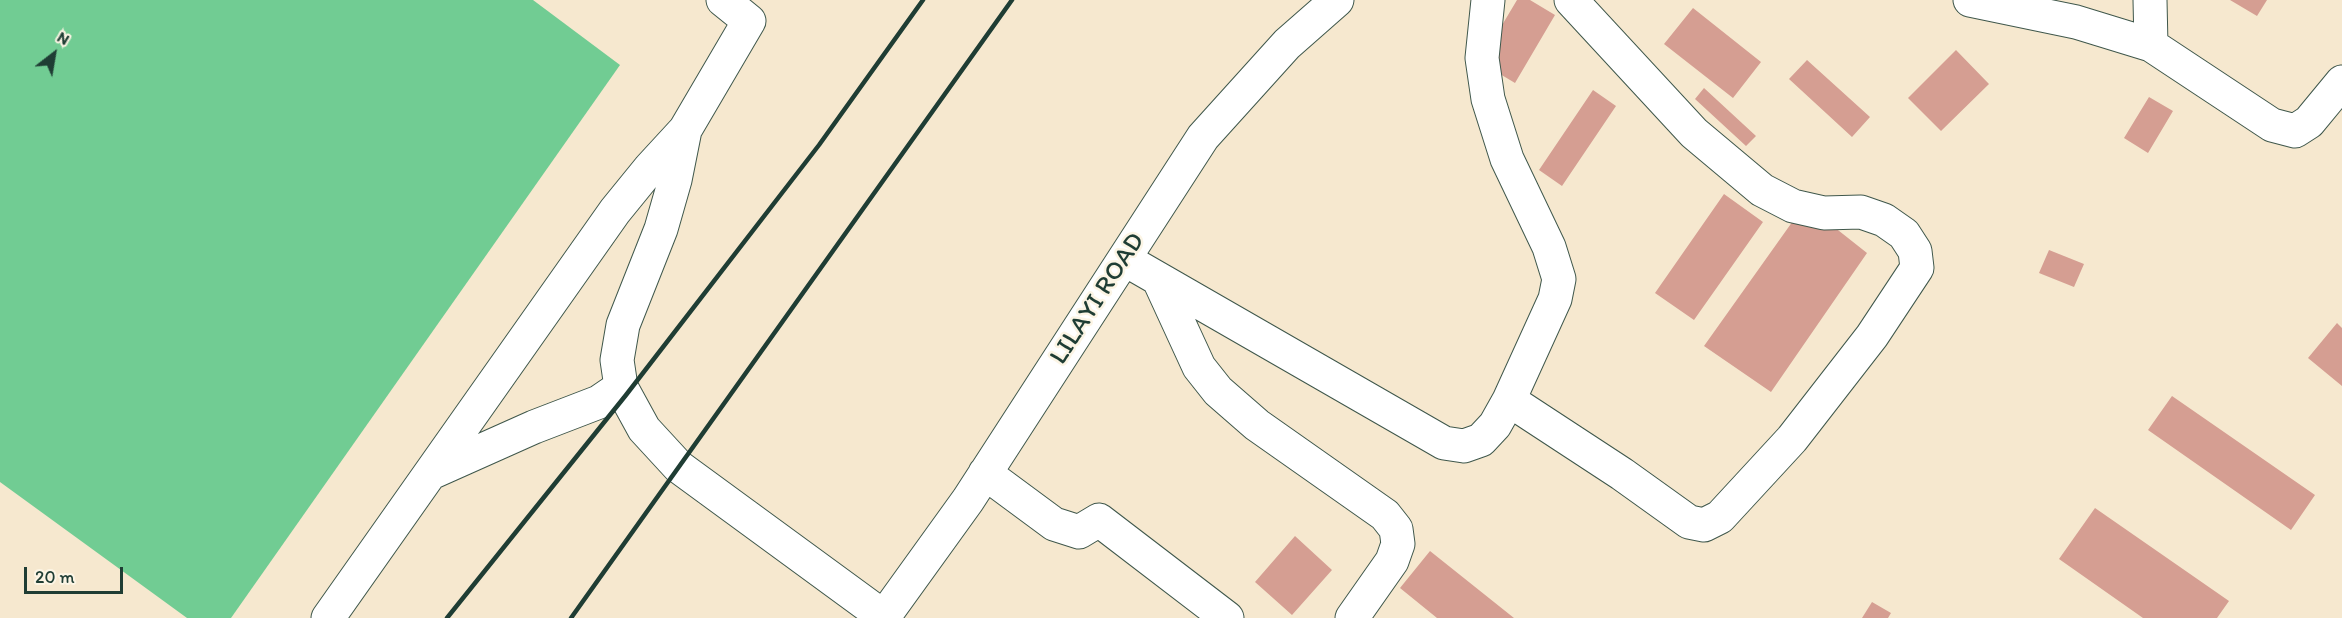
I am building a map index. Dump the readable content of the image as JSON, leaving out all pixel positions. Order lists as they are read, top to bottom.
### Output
{
  "streets": {
    "street": ["LILAYI ROAD"]
  },
  "scale_bar": "20 m",
  "north": "top right"
}
